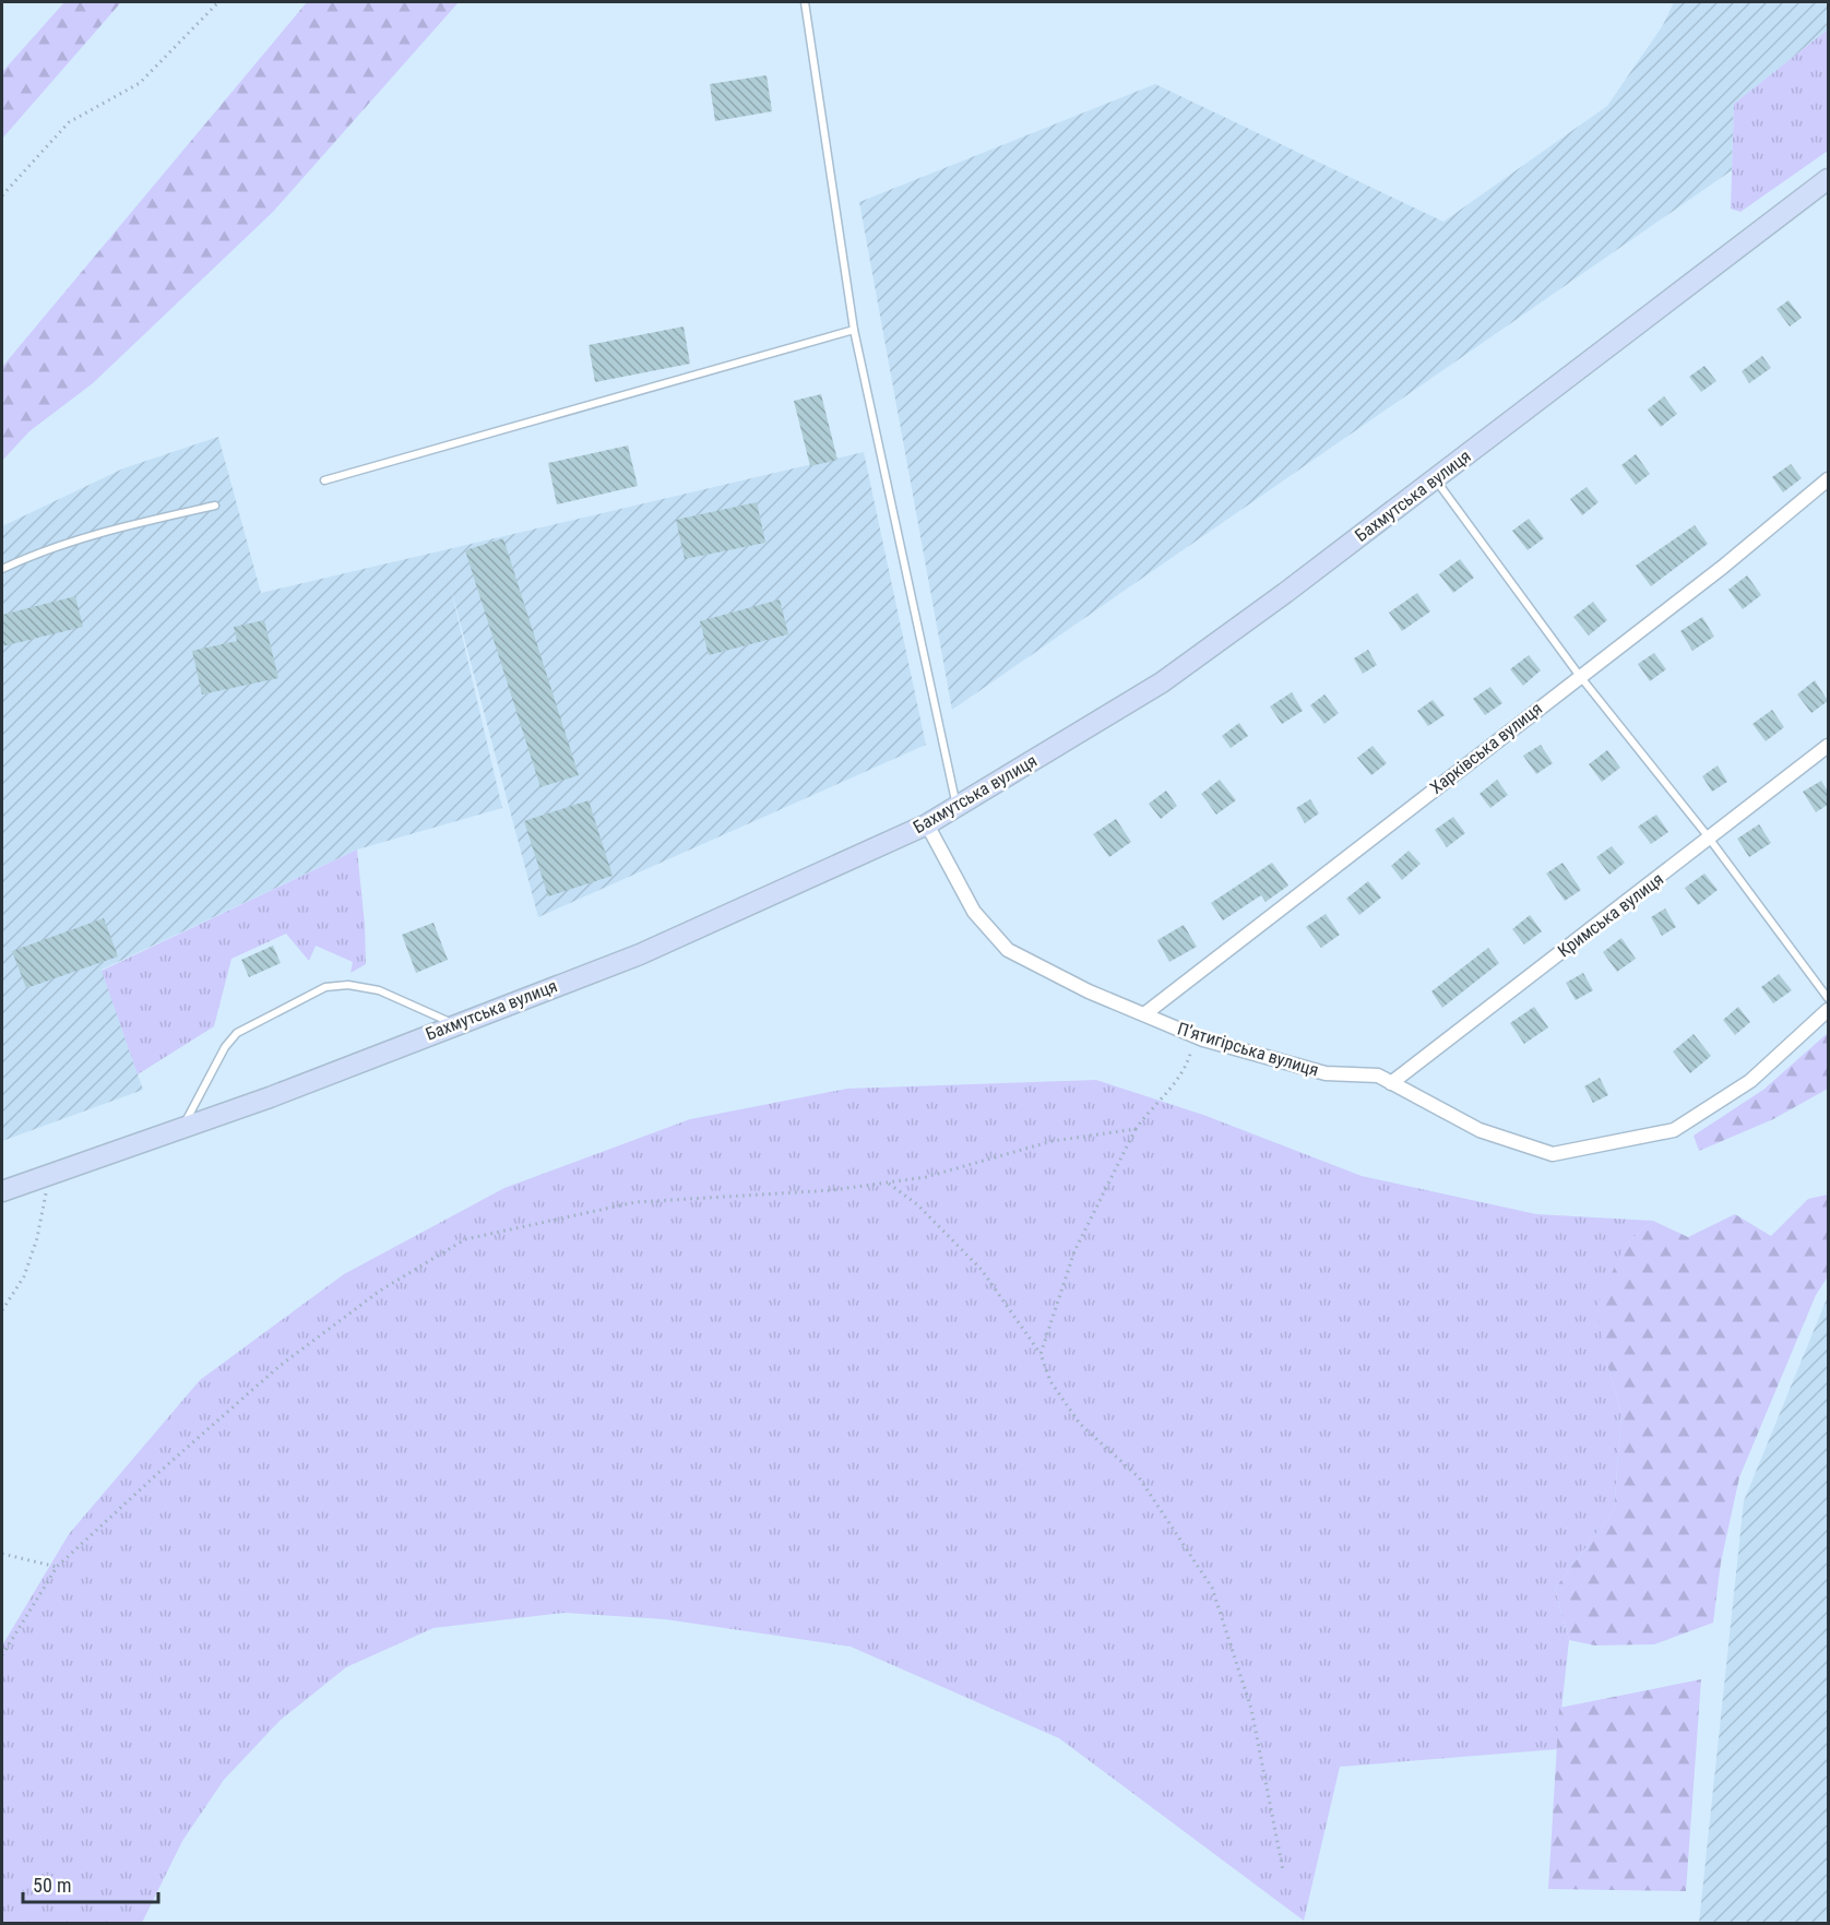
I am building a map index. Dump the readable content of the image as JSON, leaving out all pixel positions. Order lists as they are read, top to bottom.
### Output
{
  "streets": {
    "main road": ["Бахмутська вулиця"],
    "street": ["Харківська вулиця", "Кримська вулиця", "П’ятигірська вулиця"]
  },
  "crossings": [
    ["Бахмутська вулиця", "П’ятигірська вулиця"],
    ["Харківська вулиця", "П’ятигірська вулиця"],
    ["Кримська вулиця", "П’ятигірська вулиця"]
  ],
  "scale_bar": "50 m"
}
